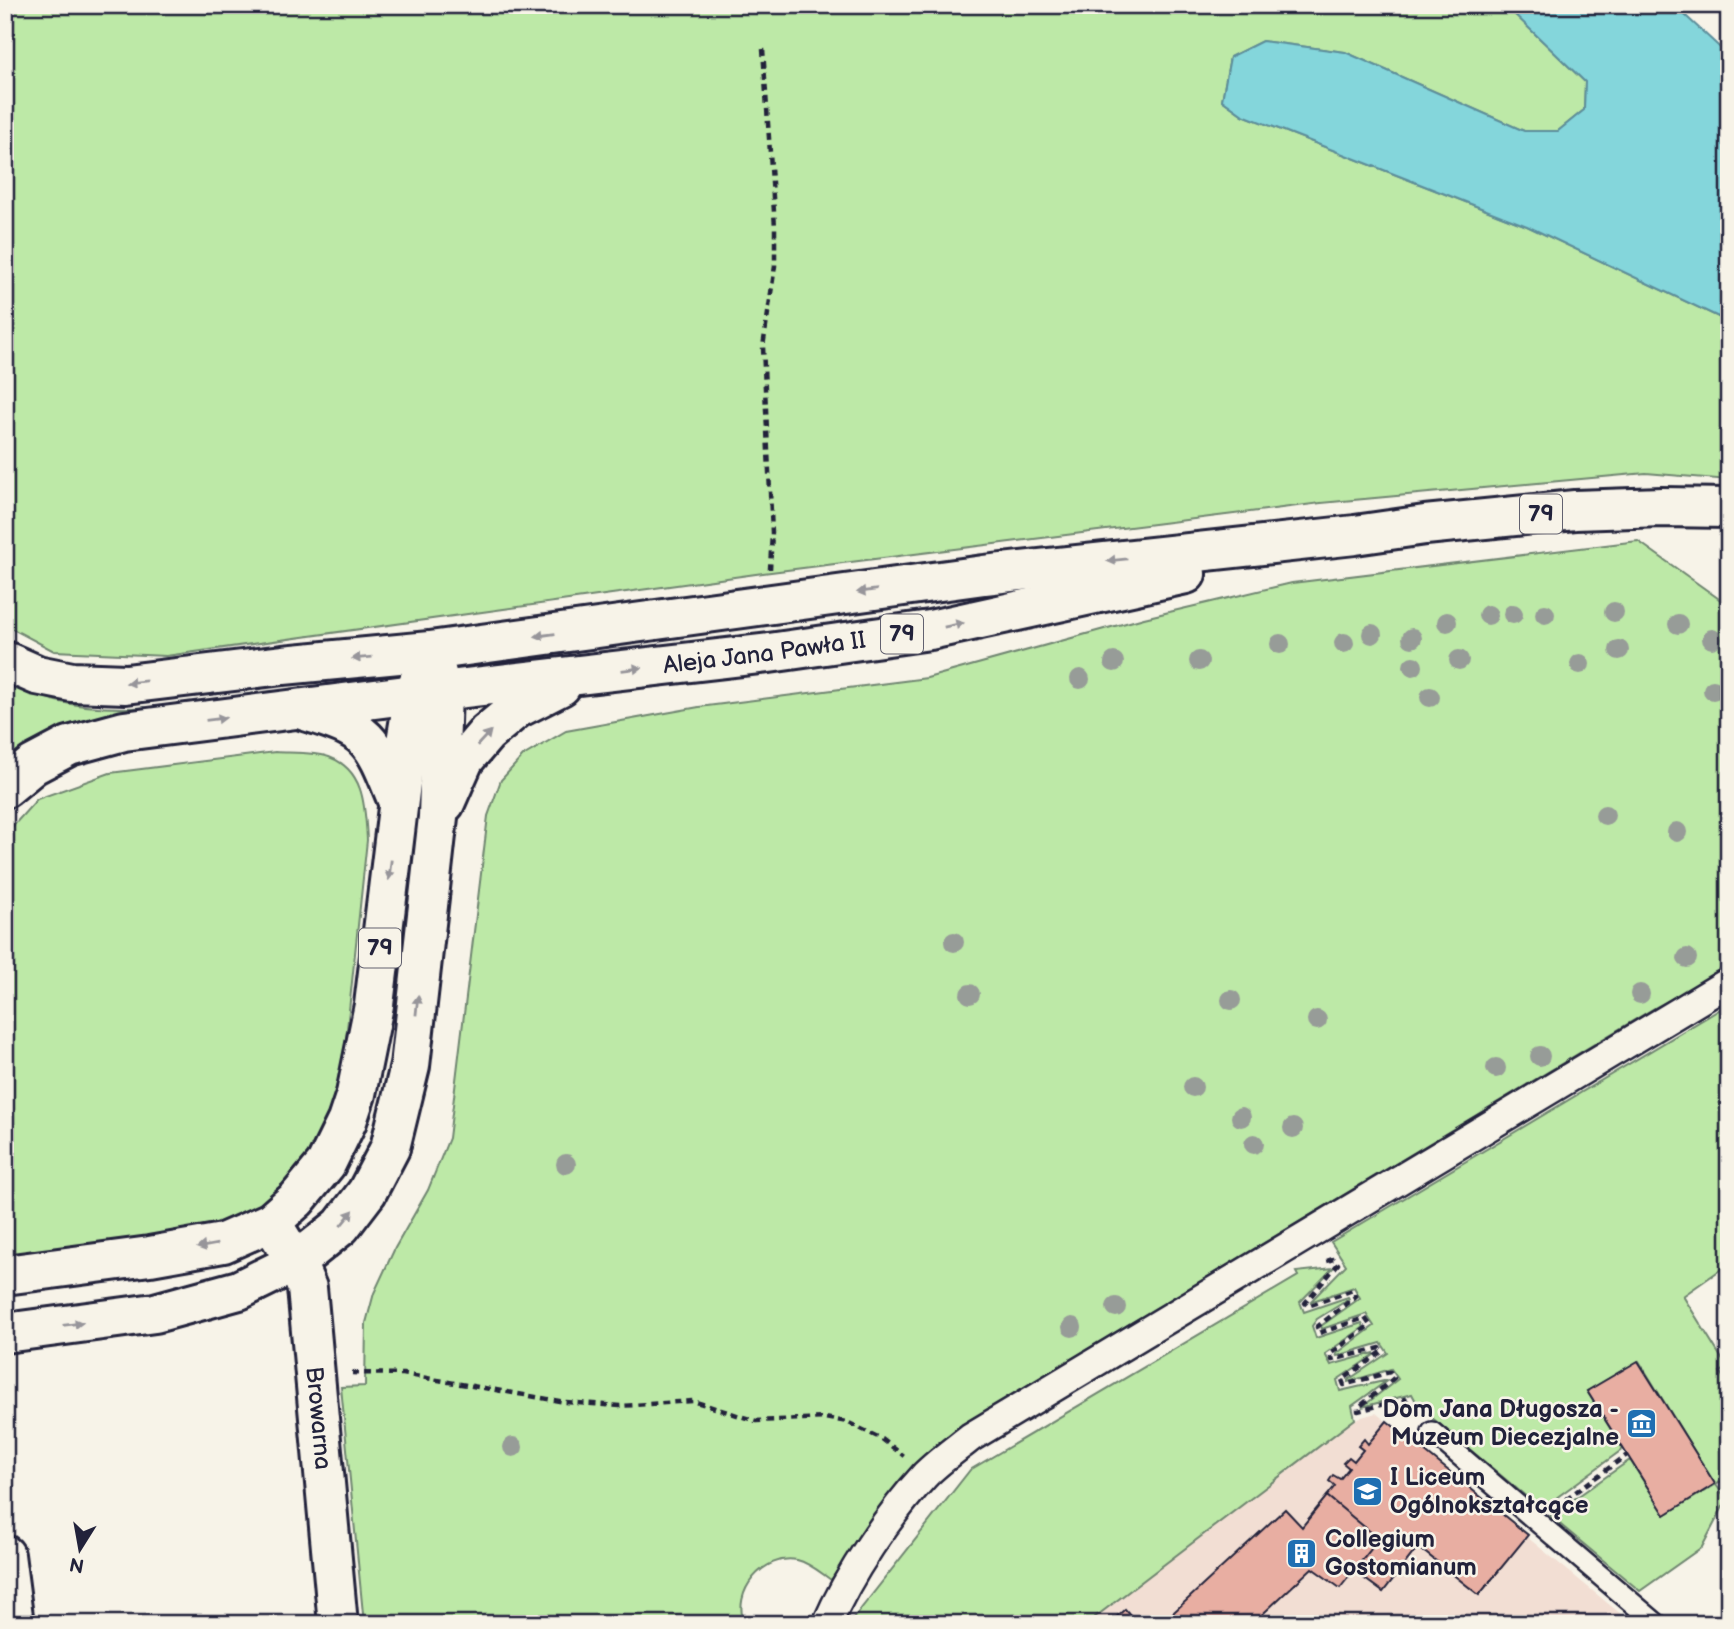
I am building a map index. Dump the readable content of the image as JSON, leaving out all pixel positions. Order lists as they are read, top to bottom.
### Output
{
  "streets": {
    "main road": ["79", "Aleja Jana Pawła II", "Browarna"]
  },
  "crossings": [
    ["79", "Aleja Jana Pawła II"],
    ["79", "Browarna"]
  ],
  "places": {
    "museum": ["Dom Jana Długosza - Muzeum Diecezjalne"],
    "school or university": ["I Liceum Ogólnokształcące"],
    "building": ["Collegium Gostomianum"]
  },
  "north": "bottom"
}
